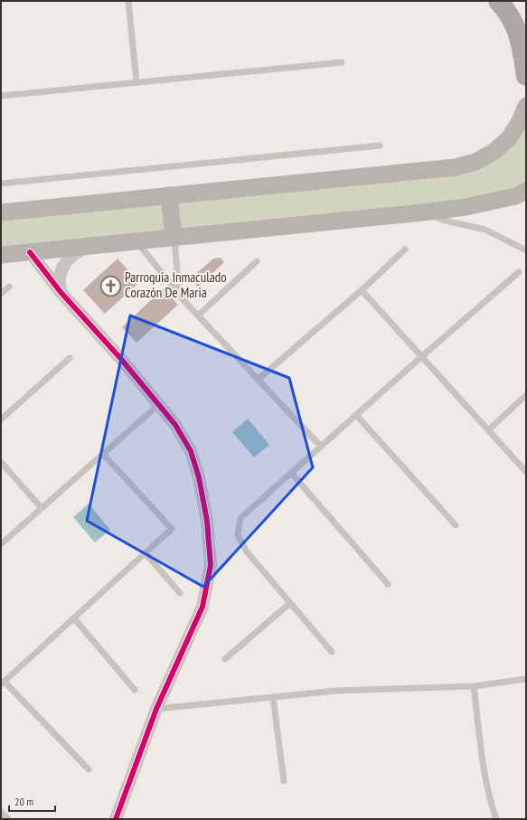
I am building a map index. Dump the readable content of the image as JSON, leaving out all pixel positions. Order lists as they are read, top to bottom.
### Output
{
  "places": {
    "church": ["Parroquia Inmaculado Corazón De Maria"]
  },
  "scale_bar": "20 m"
}
